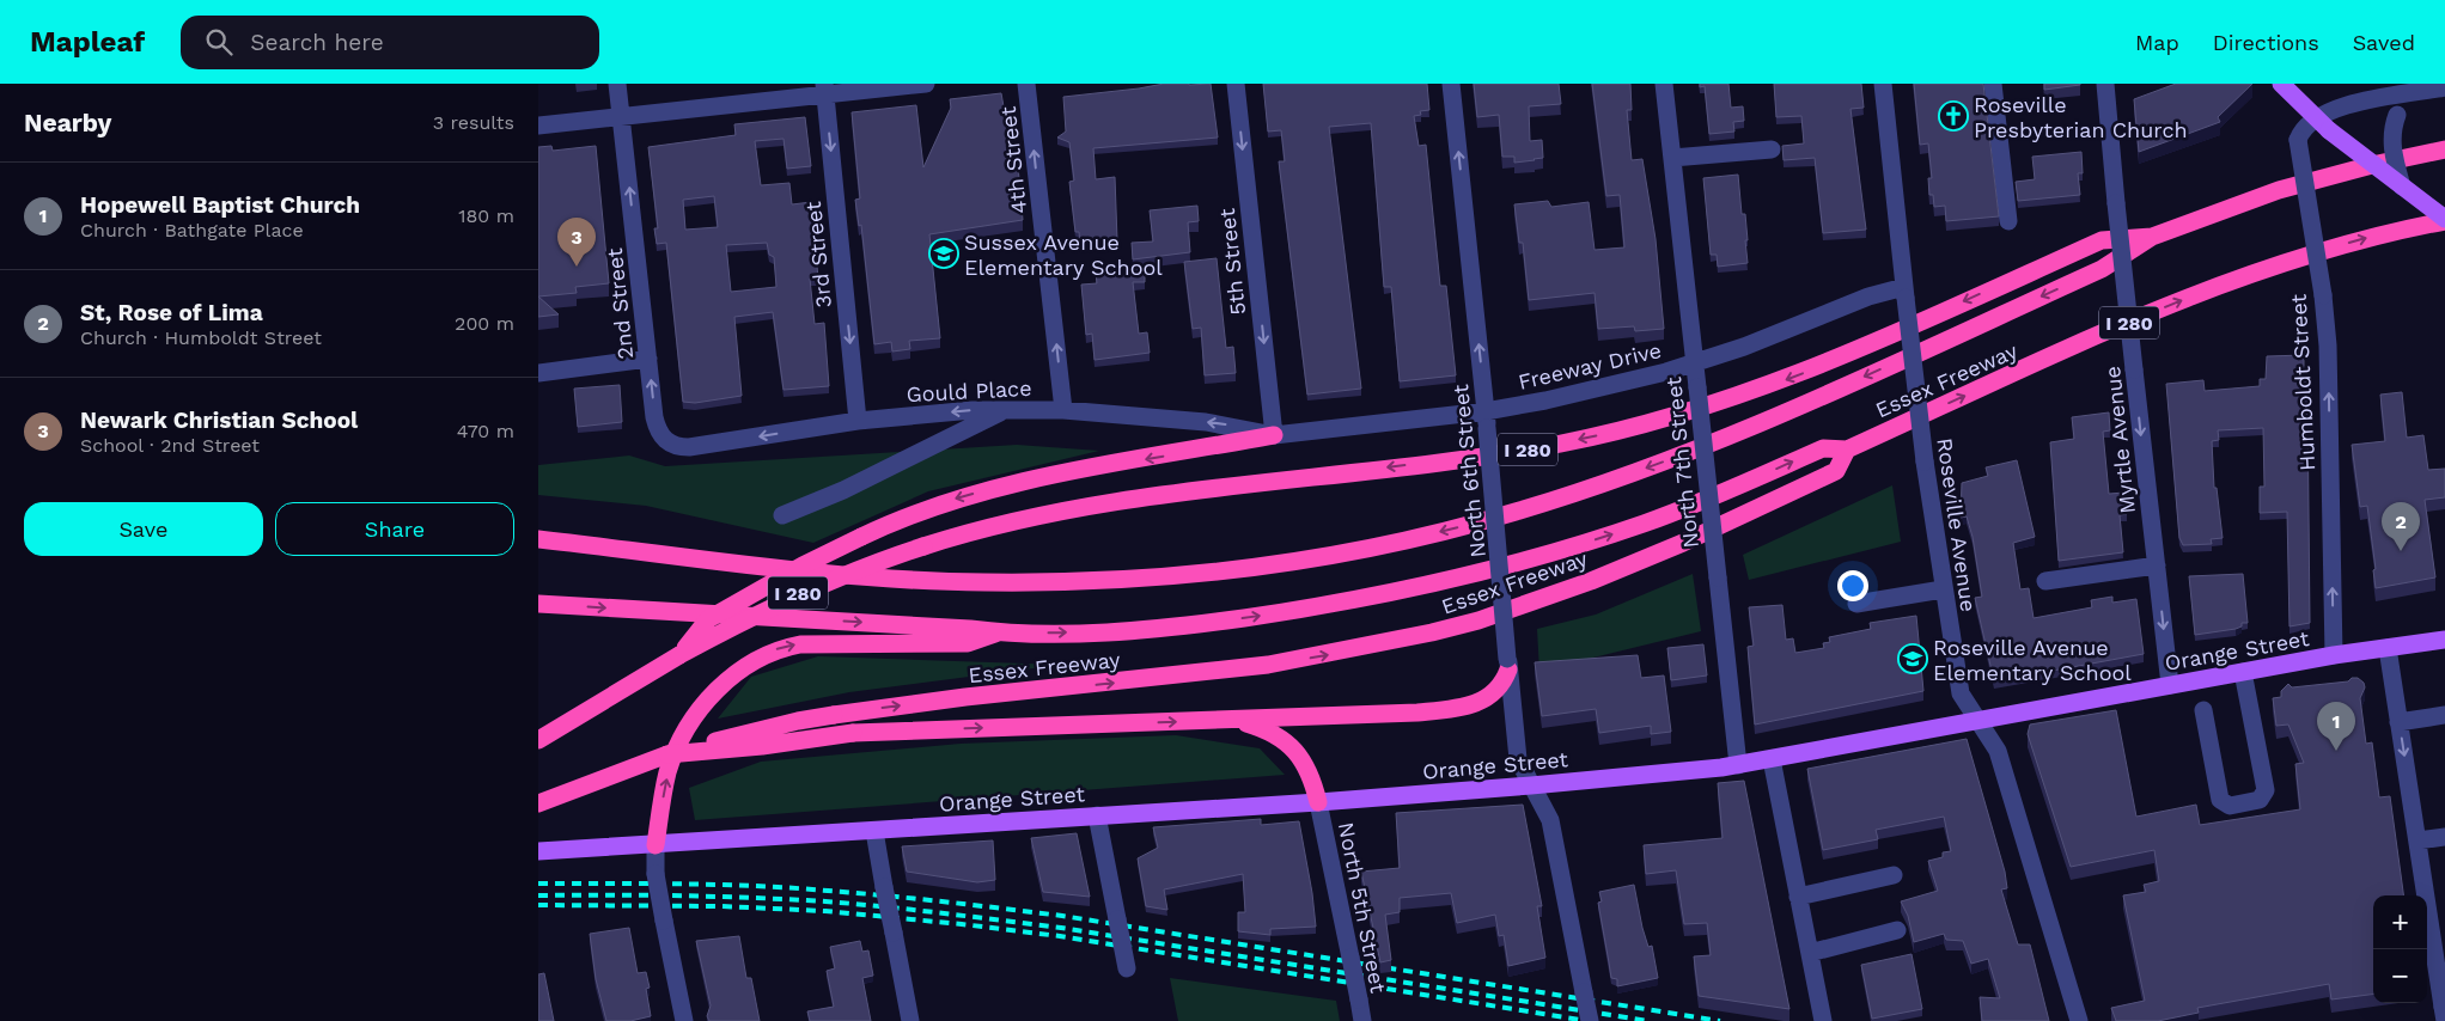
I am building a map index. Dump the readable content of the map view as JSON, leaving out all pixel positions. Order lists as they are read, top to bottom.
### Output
{
  "streets": {
    "highway": ["I 280", "Essex Freeway"],
    "main road": ["Orange Street"],
    "street": [
      "4th Street",
      "3rd Street",
      "5th Street",
      "2nd Street",
      "Freeway Drive",
      "Humboldt Street",
      "Gould Place",
      "Myrtle Avenue",
      "North 7th Street",
      "North 6th Street",
      "Roseville Avenue",
      "North 5th Street"
    ]
  },
  "crossings": [
    ["4th Street", "Gould Place"],
    ["3rd Street", "Gould Place"],
    ["5th Street", "Freeway Drive"],
    ["5th Street", "Gould Place"],
    ["2nd Street", "Gould Place"],
    ["Freeway Drive", "Gould Place"],
    ["Freeway Drive", "North 7th Street"],
    ["Freeway Drive", "North 6th Street"],
    ["Freeway Drive", "Roseville Avenue"],
    ["Humboldt Street", "Orange Street"],
    ["Myrtle Avenue", "Orange Street"],
    ["North 7th Street", "Orange Street"],
    ["North 6th Street", "Orange Street"],
    ["Roseville Avenue", "Orange Street"],
    ["Orange Street", "North 5th Street"]
  ],
  "one_way": [
    "4th Street",
    "3rd Street",
    "5th Street",
    "2nd Street",
    "Humboldt Street",
    "Myrtle Avenue",
    "North 6th Street"
  ],
  "places": {
    "church": ["Roseville Presbyterian Church"],
    "school or university": ["Sussex Avenue Elementary School", "Roseville Avenue Elementary School"]
  },
  "page": {
    "header": "Mapleaf",
    "search": "Search here",
    "nav": ["Map", "Directions", "Saved"],
    "heading": ["Nearby", "3 results"],
    "list": [
      {
        "mark": "1",
        "name": "Hopewell Baptist Church",
        "note": "Church · Bathgate Place",
        "value": "180 m"
      },
      {
        "mark": "2",
        "name": "St, Rose of Lima",
        "note": "Church · Humboldt Street",
        "value": "200 m"
      },
      {
        "mark": "3",
        "name": "Newark Christian School",
        "note": "School · 2nd Street",
        "value": "470 m"
      }
    ],
    "pins": ["3", "2", "1"],
    "buttons": ["Save", "Share"],
    "map_buttons": ["+", "−"]
  }
}
